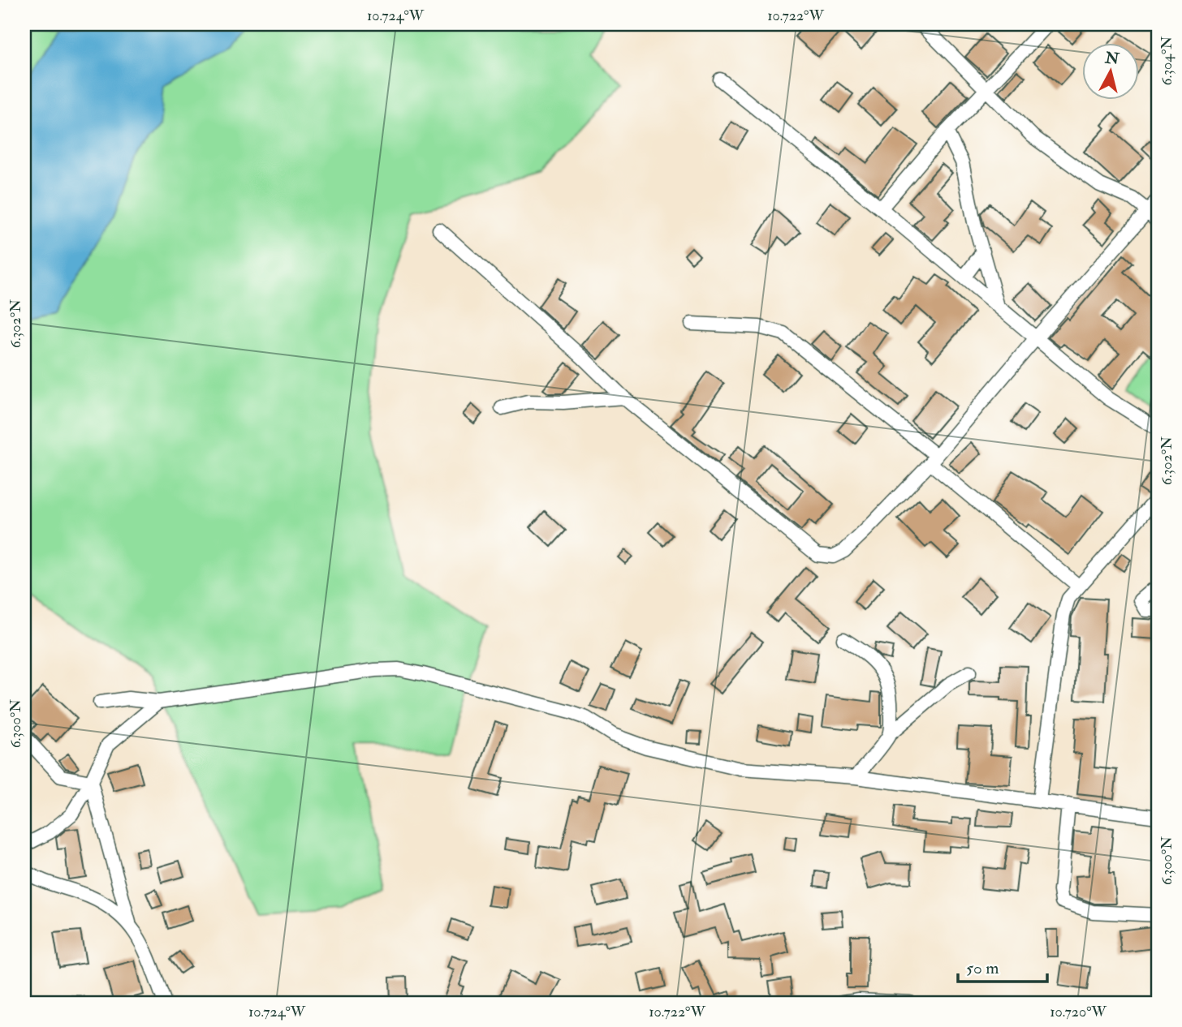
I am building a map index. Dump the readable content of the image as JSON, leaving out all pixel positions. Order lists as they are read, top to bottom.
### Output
{
  "scale_bar": "50 m",
  "north": "top",
  "coordinates": [
    "10.724°W",
    "10.722°W",
    "6.304°N",
    "6.302°N",
    "6.300°N",
    "10.720°W"
  ]
}
